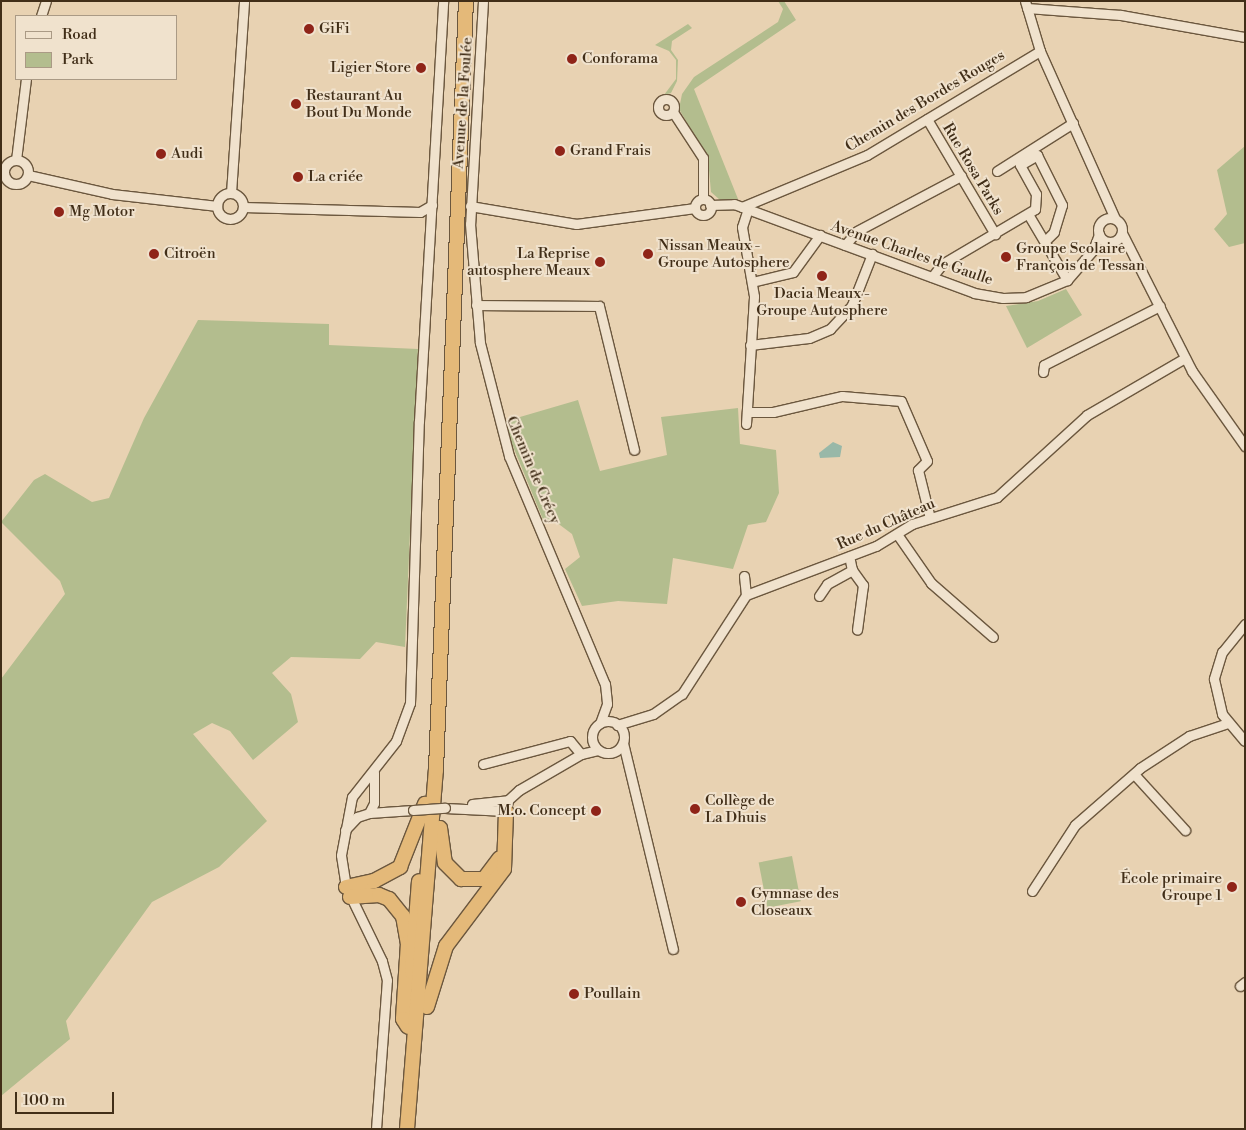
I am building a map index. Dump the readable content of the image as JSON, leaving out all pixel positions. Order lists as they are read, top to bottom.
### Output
{
  "streets": {
    "street": [
      "Chemin des Bordes Rouges",
      "Avenue de la Foulée",
      "Rue Rosa Parks",
      "Avenue Charles de Gaulle",
      "Chemin de Crécy",
      "Rue du Château"
    ]
  },
  "crossings": [
    ["Chemin des Bordes Rouges", "Rue Rosa Parks"],
    ["Chemin des Bordes Rouges", "Avenue Charles de Gaulle"],
    ["Avenue de la Foulée", "Chemin de Crécy"]
  ],
  "places": [
    "GiFi",
    "Conforama",
    "Ligier Store",
    "Restaurant Au Bout Du Monde",
    "Grand Frais",
    "Audi",
    "La criée",
    "Mg Motor",
    "Citroën",
    "Nissan Meaux - Groupe Autosphere",
    "Groupe Scolaire François de Tessan",
    "La Reprise autosphere Meaux",
    "Dacia Meaux - Groupe Autosphere",
    "Collège de La Dhuis",
    "M.o. Concept",
    "École primaire Groupe 1",
    "Gymnase des Closeaux",
    "Poullain"
  ],
  "legend": ["Road", "Park"],
  "scale_bar": "100 m"
}
